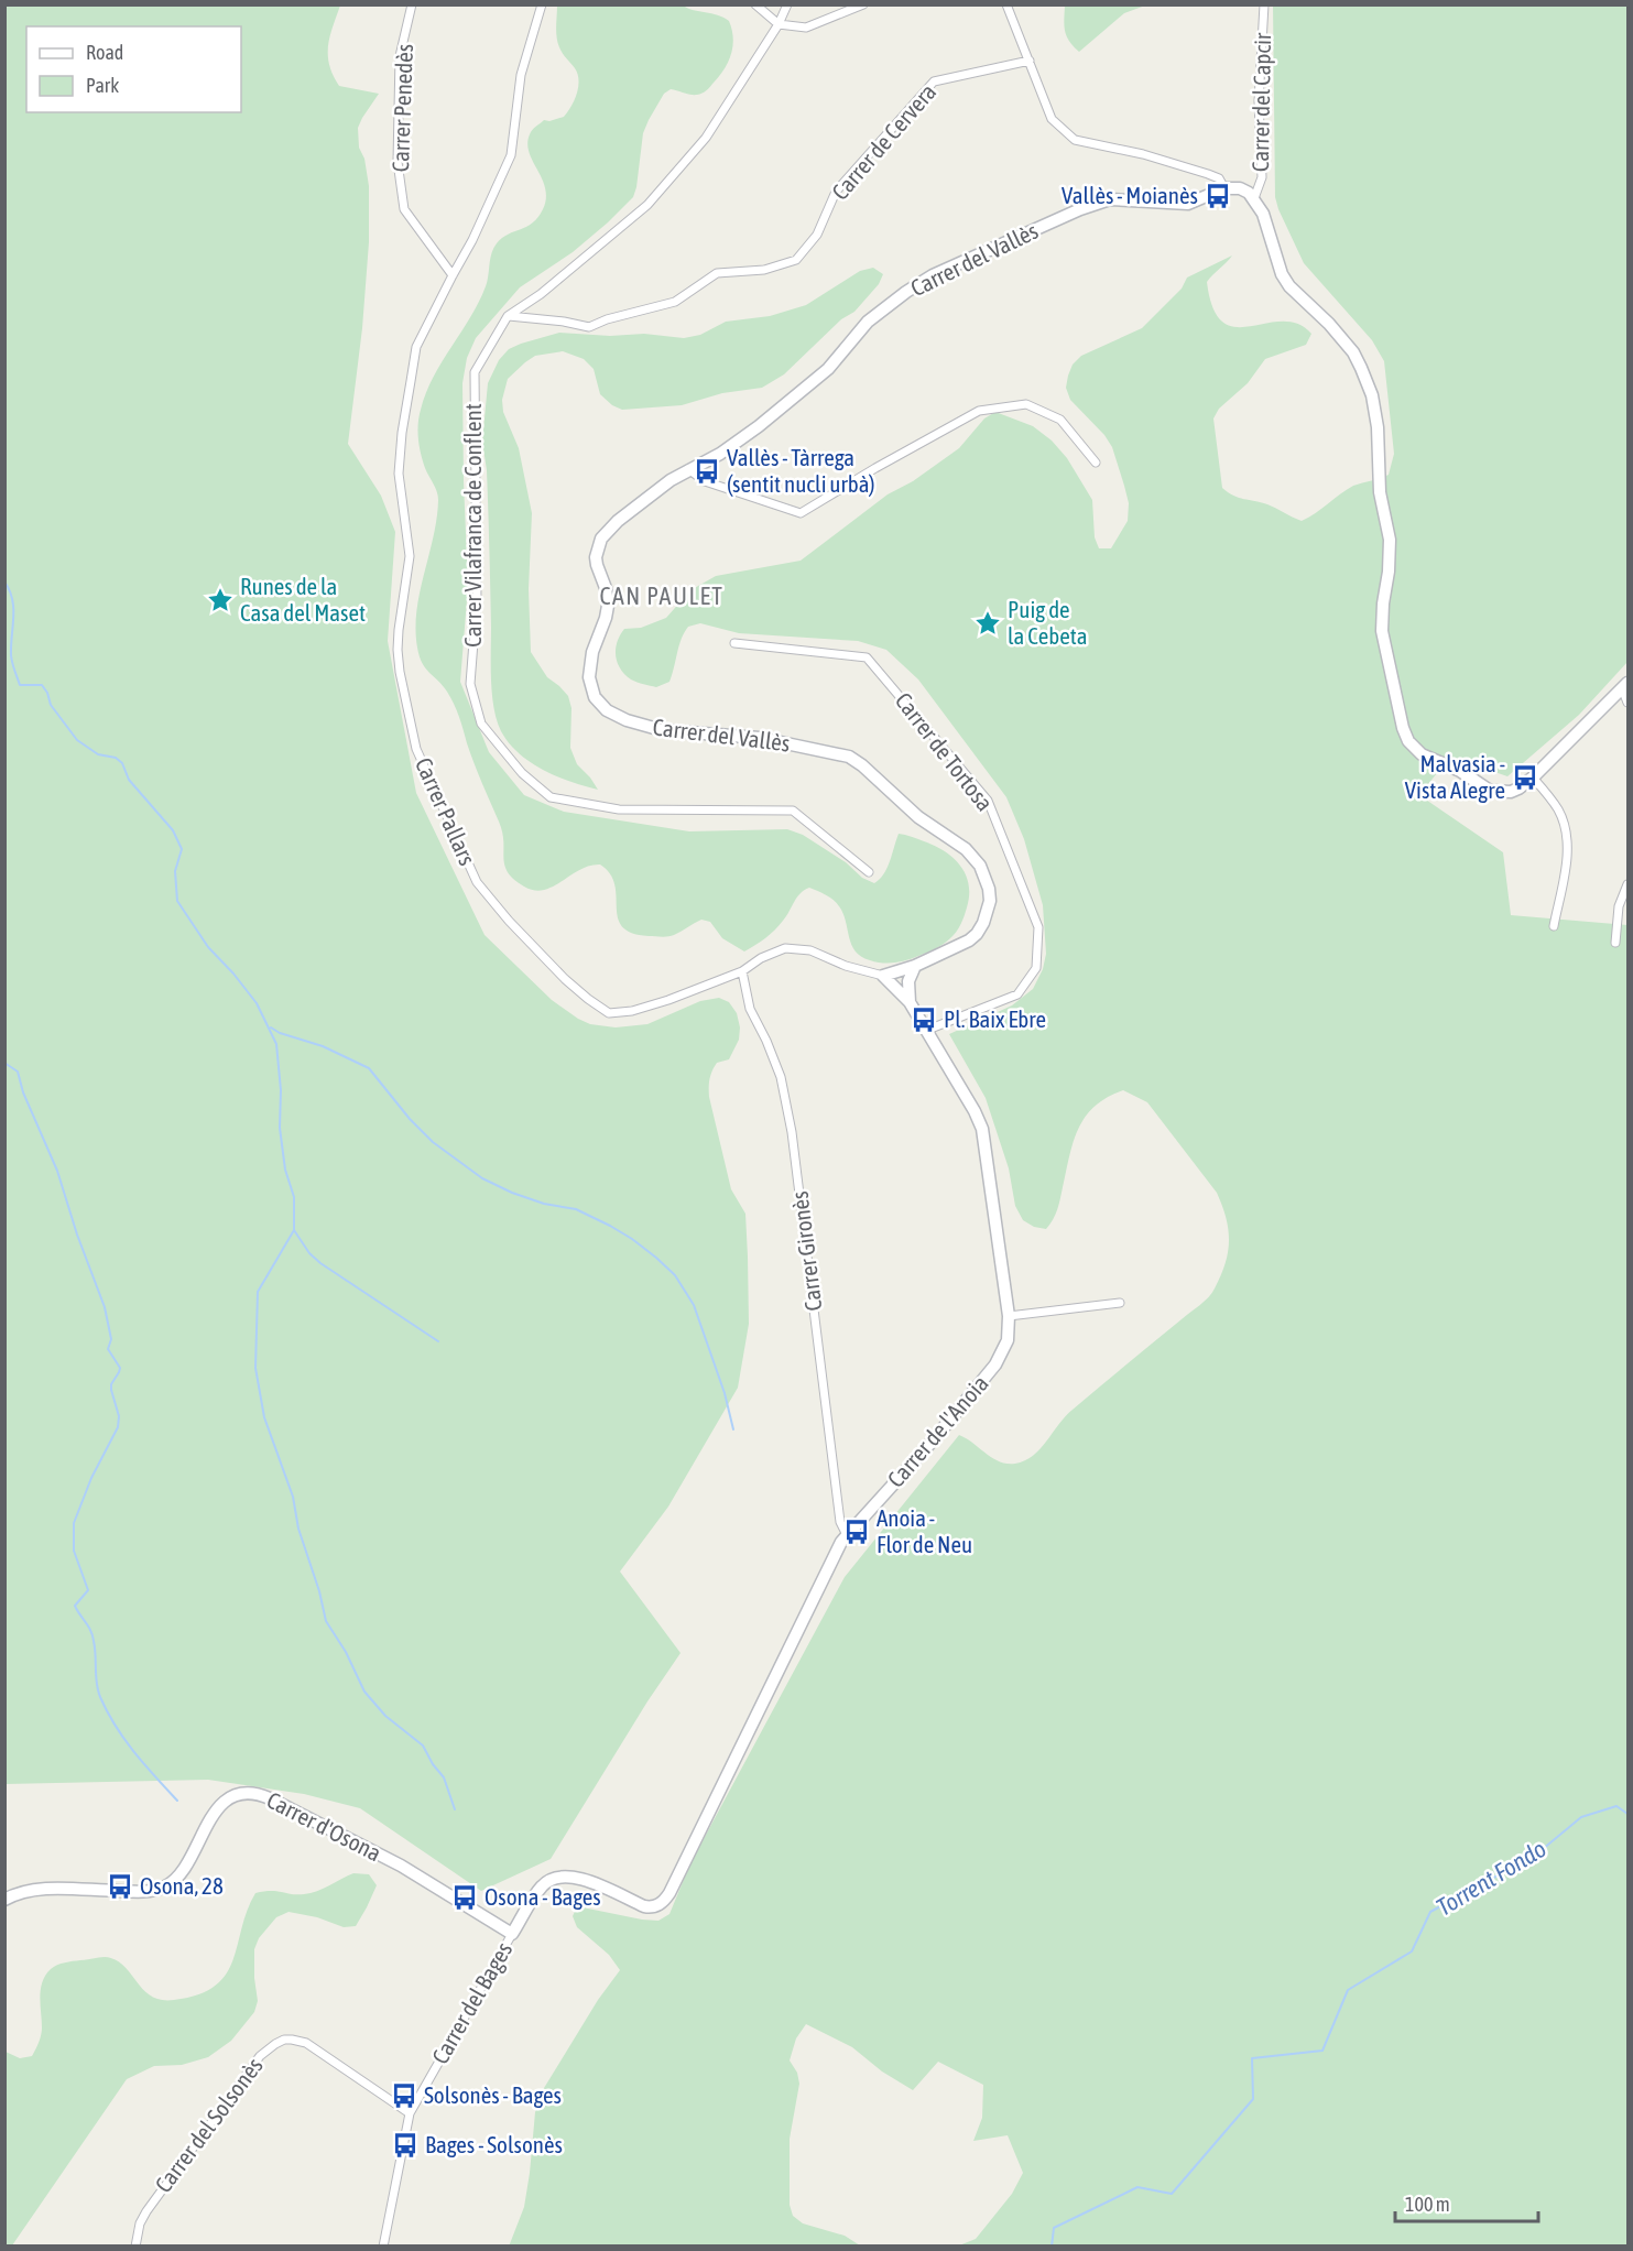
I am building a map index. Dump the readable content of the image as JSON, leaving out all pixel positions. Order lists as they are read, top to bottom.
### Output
{
  "streets": {
    "street": [
      "Carrer del Capcir",
      "Carrer Penedès",
      "Carrer de Cervera",
      "Carrer del Vallès",
      "Carrer Vilafranca de Conflent",
      "Carrer de Tortosa",
      "Carrer Pallars",
      "Carrer Gironès",
      "Carrer de l'Anoia",
      "Carrer d'Osona",
      "Carrer del Bages",
      "Carrer del Solsonès"
    ]
  },
  "crossings": [
    ["Carrer Penedès", "Carrer Pallars"],
    ["Carrer de Cervera", "Carrer Vilafranca de Conflent"],
    ["Carrer del Vallès", "Carrer Pallars"],
    ["Carrer del Vallès", "Carrer de l'Anoia"],
    ["Carrer de Tortosa", "Carrer de l'Anoia"],
    ["Carrer Pallars", "Carrer Gironès"],
    ["Carrer Pallars", "Carrer de l'Anoia"],
    ["Carrer Gironès", "Carrer de l'Anoia"],
    ["Carrer de l'Anoia", "Carrer del Bages"],
    ["Carrer d'Osona", "Carrer del Bages"],
    ["Carrer del Bages", "Carrer del Solsonès"]
  ],
  "districts": ["CAN PAULET"],
  "water": ["Torrent Fondo"],
  "places": {
    "bus stop": [
      "Vallès - Moianès",
      "Vallès - Tàrrega (sentit nucli urbà)",
      "Malvasia - Vista Alegre",
      "Pl. Baix Ebre",
      "Anoia - Flor de Neu",
      "Osona, 28",
      "Osona - Bages",
      "Solsonès - Bages",
      "Bages - Solsonès"
    ],
    "place": ["Runes de la Casa del Maset", "Puig de la Cebeta"]
  },
  "legend": ["Road", "Park"],
  "scale_bar": "100 m"
}
